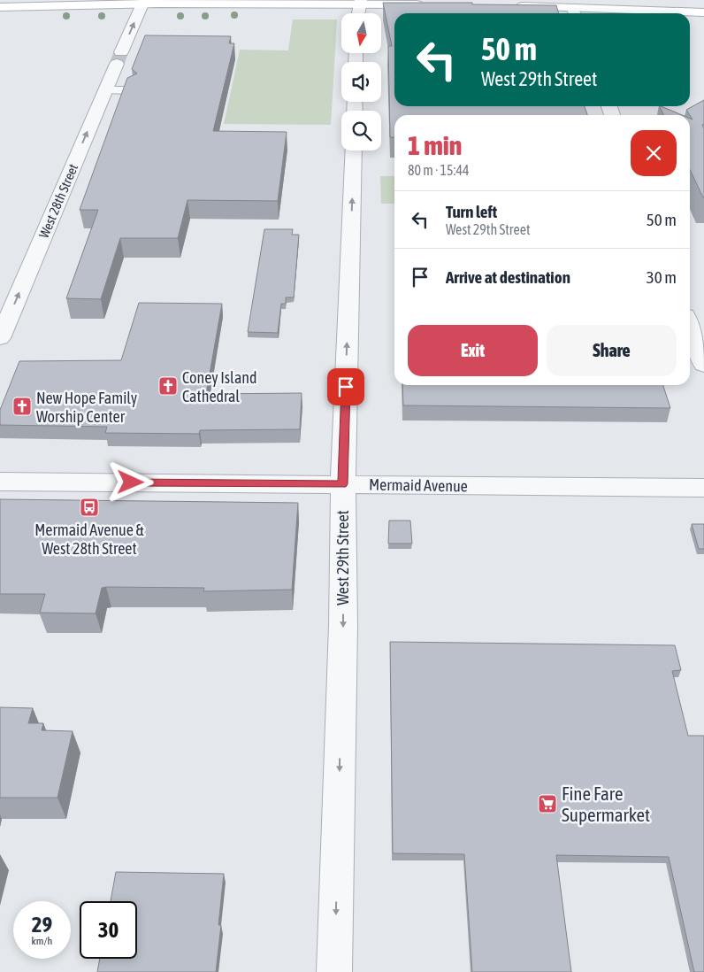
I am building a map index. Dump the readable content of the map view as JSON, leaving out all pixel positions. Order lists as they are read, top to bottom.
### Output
{
  "streets": {
    "street": ["West 28th Street", "Mermaid Avenue", "West 29th Street"]
  },
  "crossings": [
    ["Mermaid Avenue", "West 29th Street"]
  ],
  "one_way": ["West 28th Street"],
  "places": {
    "church": ["Coney Island Cathedral", "New Hope Family Worship Center"],
    "bus stop": ["Mermaid Avenue & West 28th Street"],
    "supermarket": ["Fine Fare Supermarket"]
  },
  "north": "bottom",
  "page": {
    "turn": ["50 m", "West 29th Street"],
    "heading": ["1 min", "80 m · 15:44"],
    "list": [
      {
        "name": "Turn left",
        "note": "West 29th Street",
        "value": "50 m"
      },
      {
        "name": "Arrive at destination",
        "value": "30 m"
      }
    ],
    "buttons": ["Exit", "Share"],
    "speed": "29 km/h",
    "limit": "30"
  }
}
